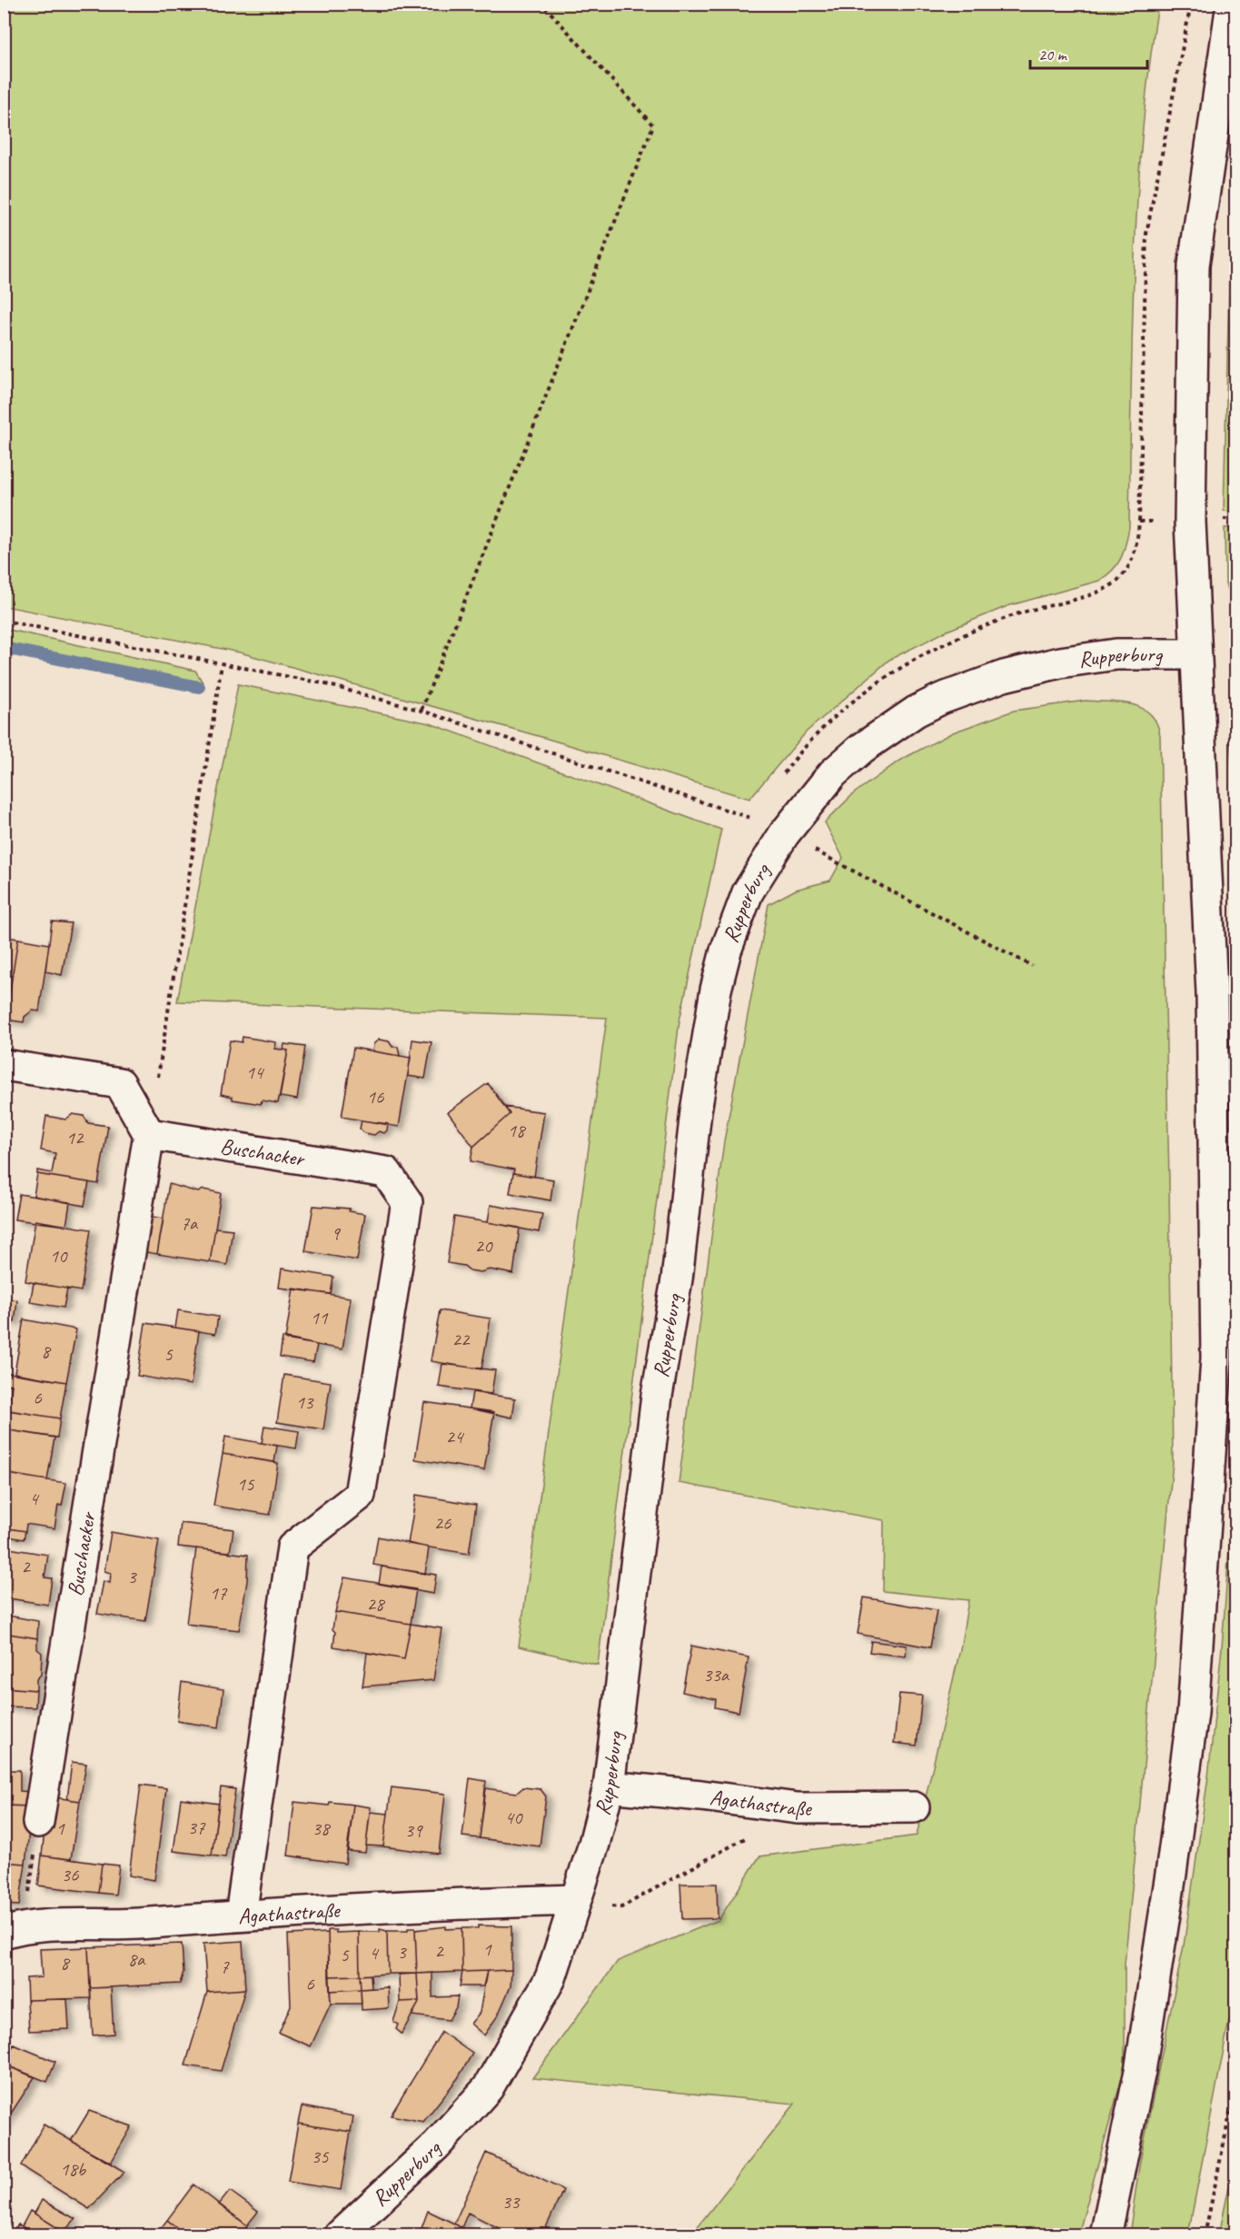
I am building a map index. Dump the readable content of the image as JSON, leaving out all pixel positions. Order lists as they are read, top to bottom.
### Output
{
  "streets": {
    "street": ["Rupperburg", "Buschacker", "Agathastraße"]
  },
  "crossings": [
    ["Rupperburg", "Agathastraße"],
    ["Buschacker", "Agathastraße"]
  ],
  "house_numbers": [
    "14",
    "16",
    "18",
    "12",
    "7a",
    "9",
    "20",
    "10",
    "11",
    "22",
    "8",
    "5",
    "6",
    "13",
    "24",
    "15",
    "4",
    "26",
    "2",
    "3",
    "17",
    "28",
    "33a",
    "40",
    "37",
    "1",
    "38",
    "39",
    "36",
    "1",
    "2",
    "3",
    "4",
    "5",
    "8a",
    "8",
    "7",
    "6",
    "35",
    "18b",
    "33"
  ],
  "scale_bar": "20 m"
}
